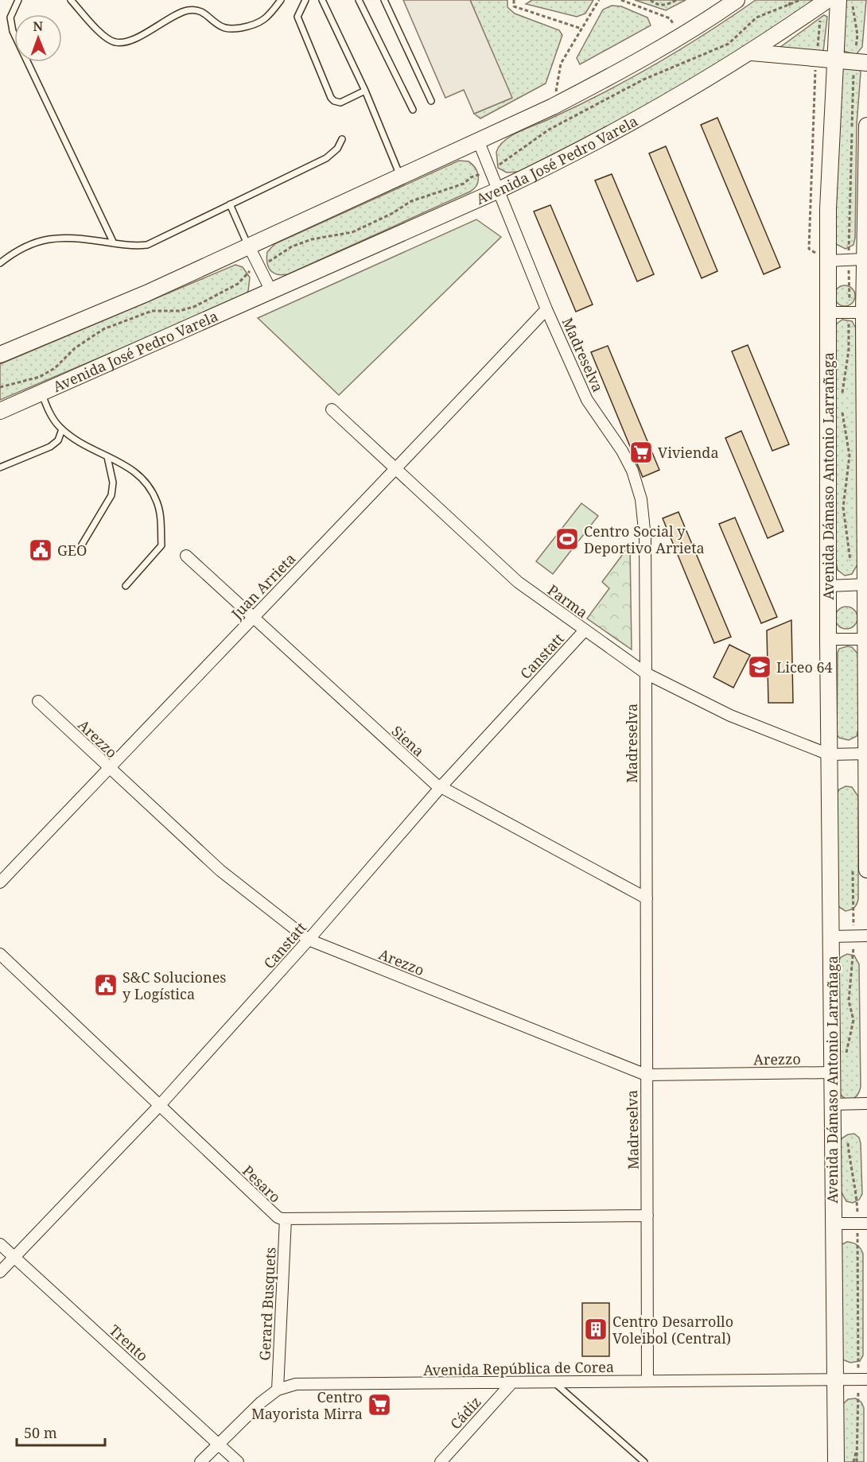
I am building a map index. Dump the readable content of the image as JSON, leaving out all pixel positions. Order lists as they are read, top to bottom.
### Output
{
  "streets": {
    "street": [
      "Avenida José Pedro Varela",
      "Madreselva",
      "Avenida Dámaso Antonio Larrañaga",
      "Juan Arrieta",
      "Parma",
      "Canstatt",
      "Arezzo",
      "Siena",
      "Pesaro",
      "Gerard Busquets",
      "Trento",
      "Avenida República de Corea",
      "Cádiz"
    ]
  },
  "crossings": [
    ["Avenida José Pedro Varela", "Madreselva"],
    ["Madreselva", "Juan Arrieta"],
    ["Madreselva", "Parma"],
    ["Madreselva", "Arezzo"],
    ["Madreselva", "Siena"],
    ["Madreselva", "Pesaro"],
    ["Madreselva", "Avenida República de Corea"],
    ["Avenida Dámaso Antonio Larrañaga", "Parma"],
    ["Avenida Dámaso Antonio Larrañaga", "Arezzo"],
    ["Avenida Dámaso Antonio Larrañaga", "Avenida República de Corea"],
    ["Juan Arrieta", "Parma"],
    ["Juan Arrieta", "Arezzo"],
    ["Juan Arrieta", "Siena"],
    ["Parma", "Canstatt"],
    ["Canstatt", "Arezzo"],
    ["Canstatt", "Siena"],
    ["Canstatt", "Pesaro"],
    ["Canstatt", "Trento"],
    ["Pesaro", "Gerard Busquets"],
    ["Gerard Busquets", "Avenida República de Corea"],
    ["Trento", "Avenida República de Corea"],
    ["Avenida República de Corea", "Cádiz"]
  ],
  "places": {
    "supermarket": ["Vivienda", "Centro Mayorista Mirra"],
    "sports": ["Centro Social y Deportivo Arrieta"],
    "public building": ["GEO", "S&C Soluciones y Logística"],
    "school or university": ["Liceo 64"],
    "building": ["Centro Desarrollo Voleibol (Central)"]
  },
  "scale_bar": "50 m",
  "north": "top"
}
